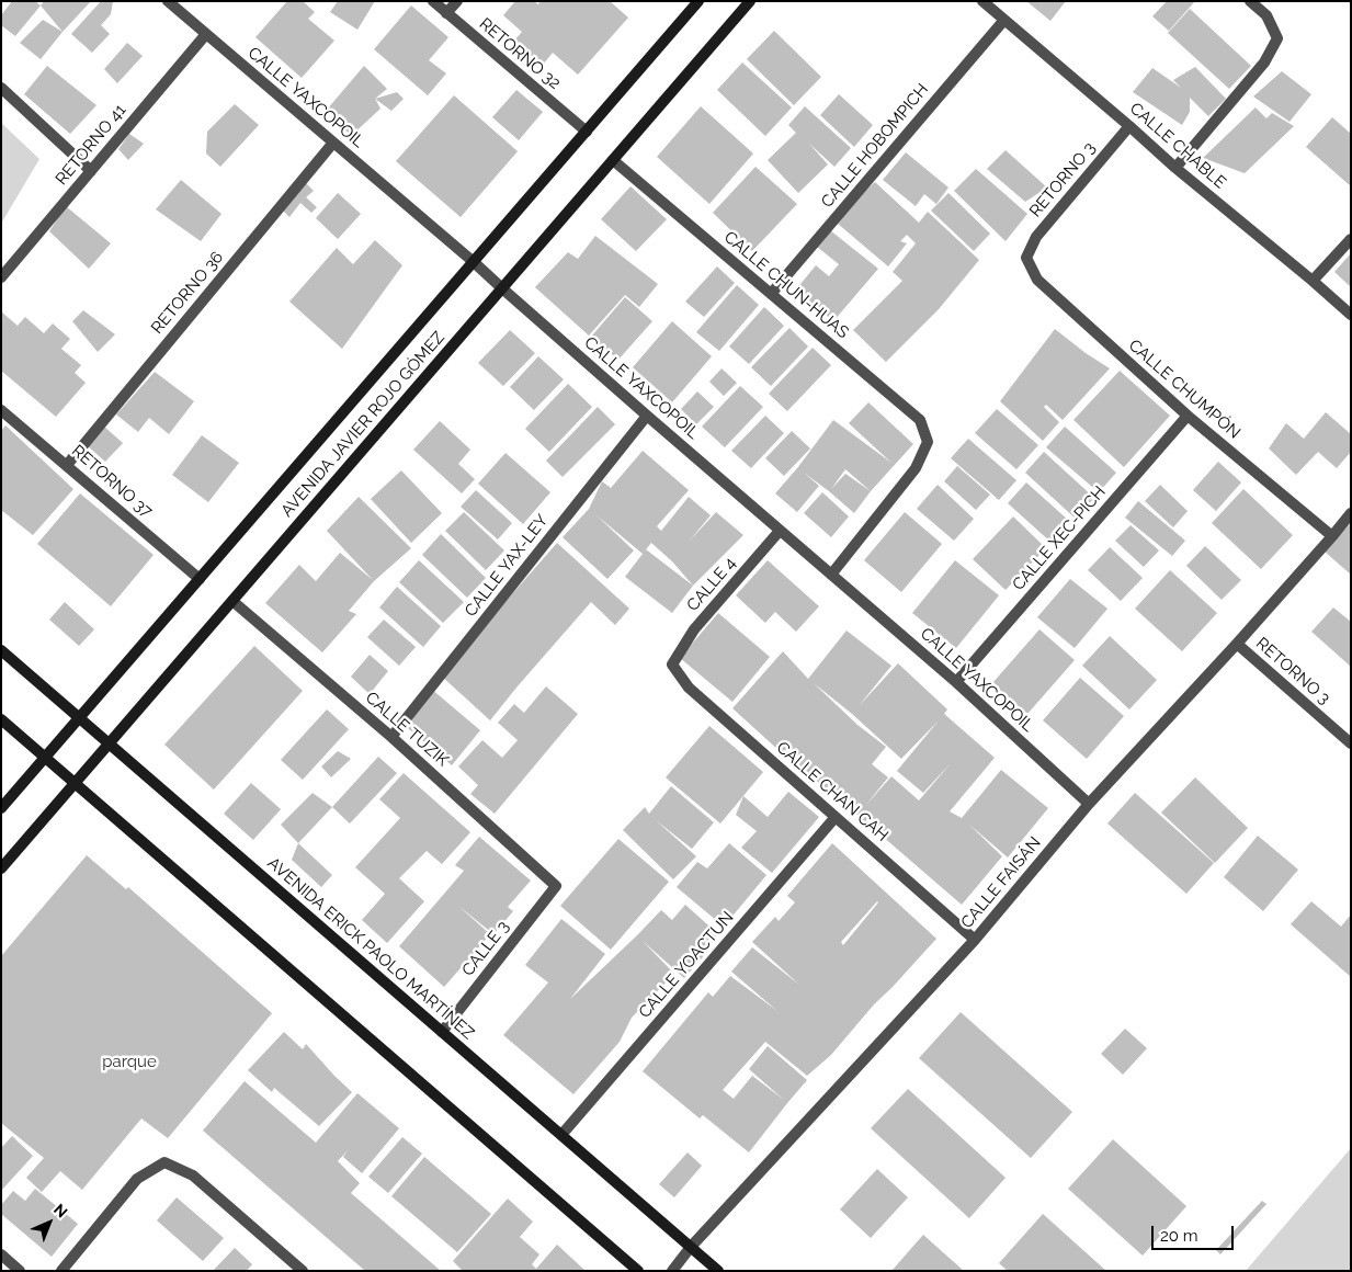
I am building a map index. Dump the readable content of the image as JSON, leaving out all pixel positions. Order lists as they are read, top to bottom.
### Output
{
  "streets": {
    "main road": ["AVENIDA JAVIER ROJO GÓMEZ", "AVENIDA ERICK PAOLO MARTÍNEZ"],
    "street": [
      "RETORNO 32",
      "CALLE YAXCOPOIL",
      "RETORNO 41",
      "CALLE HOBOMPICH",
      "CALLE CHABLE",
      "RETORNO 3",
      "CALLE CHUN-HUAS",
      "RETORNO 36",
      "CALLE CHUMPÓN",
      "RETORNO 37",
      "CALLE XEC-PICH",
      "CALLE YAX-LEY",
      "CALLE 4",
      "CALLE TUZIK",
      "CALLE CHAN CAH",
      "CALLE FAISÁN",
      "CALLE 3",
      "CALLE YOACTUN"
    ]
  },
  "crossings": [
    ["RETORNO 32", "AVENIDA JAVIER ROJO GÓMEZ"],
    ["CALLE YAXCOPOIL", "RETORNO 41"],
    ["CALLE YAXCOPOIL", "CALLE CHUN-HUAS"],
    ["CALLE YAXCOPOIL", "RETORNO 36"],
    ["CALLE YAXCOPOIL", "AVENIDA JAVIER ROJO GÓMEZ"],
    ["CALLE YAXCOPOIL", "CALLE XEC-PICH"],
    ["CALLE YAXCOPOIL", "CALLE YAX-LEY"],
    ["CALLE YAXCOPOIL", "CALLE 4"],
    ["CALLE YAXCOPOIL", "CALLE FAISÁN"],
    ["CALLE HOBOMPICH", "CALLE CHABLE"],
    ["CALLE HOBOMPICH", "CALLE CHUN-HUAS"],
    ["CALLE CHABLE", "RETORNO 3"],
    ["RETORNO 3", "CALLE CHUMPÓN"],
    ["RETORNO 3", "CALLE FAISÁN"],
    ["CALLE CHUN-HUAS", "AVENIDA JAVIER ROJO GÓMEZ"],
    ["RETORNO 36", "RETORNO 37"],
    ["CALLE CHUMPÓN", "CALLE XEC-PICH"],
    ["CALLE CHUMPÓN", "CALLE FAISÁN"],
    ["AVENIDA JAVIER ROJO GÓMEZ", "RETORNO 37"],
    ["AVENIDA JAVIER ROJO GÓMEZ", "CALLE TUZIK"],
    ["AVENIDA JAVIER ROJO GÓMEZ", "AVENIDA ERICK PAOLO MARTÍNEZ"],
    ["CALLE YAX-LEY", "CALLE TUZIK"],
    ["CALLE 4", "CALLE CHAN CAH"],
    ["CALLE TUZIK", "CALLE 3"],
    ["CALLE CHAN CAH", "CALLE FAISÁN"],
    ["CALLE CHAN CAH", "CALLE YOACTUN"],
    ["CALLE FAISÁN", "AVENIDA ERICK PAOLO MARTÍNEZ"],
    ["AVENIDA ERICK PAOLO MARTÍNEZ", "CALLE 3"],
    ["AVENIDA ERICK PAOLO MARTÍNEZ", "CALLE YOACTUN"]
  ],
  "parks": ["parque"],
  "scale_bar": "20 m",
  "north": "top right"
}
